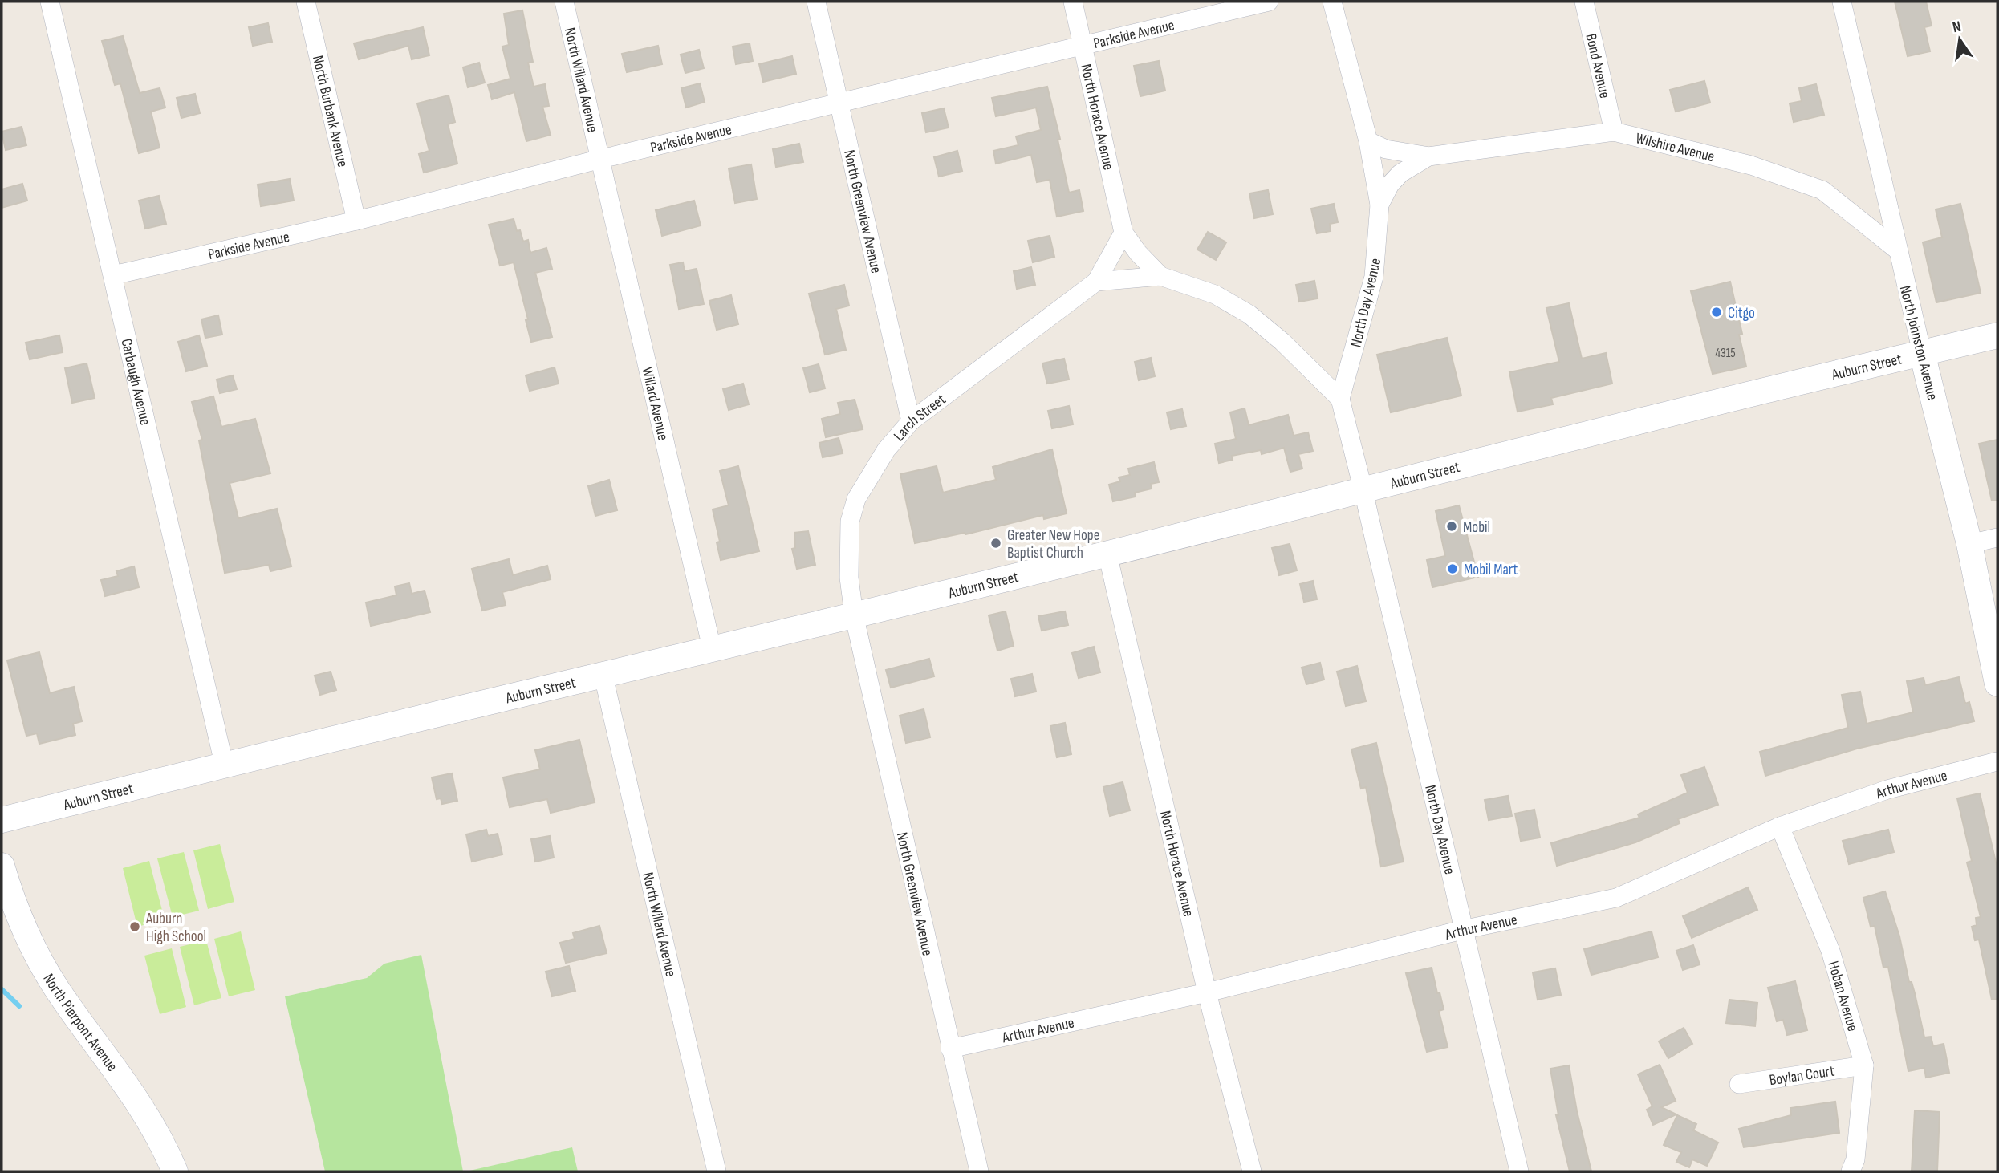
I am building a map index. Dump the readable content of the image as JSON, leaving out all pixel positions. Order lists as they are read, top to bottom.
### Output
{
  "streets": {
    "main road": ["North Johnston Avenue", "Auburn Street", "North Pierpont Avenue"],
    "street": [
      "Parkside Avenue",
      "Bond Avenue",
      "North Willard Avenue",
      "North Burbank Avenue",
      "North Horace Avenue",
      "Wilshire Avenue",
      "North Greenview Avenue",
      "North Day Avenue",
      "Carbaugh Avenue",
      "Willard Avenue",
      "Larch Street",
      "Arthur Avenue",
      "Hoban Avenue",
      "Boylan Court"
    ]
  },
  "crossings": [
    ["Parkside Avenue", "North Willard Avenue"],
    ["Parkside Avenue", "North Burbank Avenue"],
    ["Parkside Avenue", "North Horace Avenue"],
    ["Parkside Avenue", "North Greenview Avenue"],
    ["Parkside Avenue", "Carbaugh Avenue"],
    ["Parkside Avenue", "Willard Avenue"],
    ["Bond Avenue", "Wilshire Avenue"],
    ["North Willard Avenue", "Auburn Street"],
    ["North Willard Avenue", "Willard Avenue"],
    ["North Horace Avenue", "Auburn Street"],
    ["North Horace Avenue", "Larch Street"],
    ["North Horace Avenue", "Arthur Avenue"],
    ["Wilshire Avenue", "North Day Avenue"],
    ["Wilshire Avenue", "North Johnston Avenue"],
    ["North Greenview Avenue", "Auburn Street"],
    ["North Greenview Avenue", "Larch Street"],
    ["North Greenview Avenue", "Arthur Avenue"],
    ["North Day Avenue", "Auburn Street"],
    ["North Day Avenue", "Arthur Avenue"],
    ["North Johnston Avenue", "Auburn Street"],
    ["Auburn Street", "Carbaugh Avenue"],
    ["Auburn Street", "Willard Avenue"],
    ["Auburn Street", "Larch Street"],
    ["Arthur Avenue", "Hoban Avenue"],
    ["Hoban Avenue", "Boylan Court"]
  ],
  "places": [
    "Citgo",
    "Mobil",
    "Greater New Hope Baptist Church",
    "Mobil Mart",
    "Auburn High School"
  ],
  "house_numbers": ["4315"],
  "north": "top"
}
